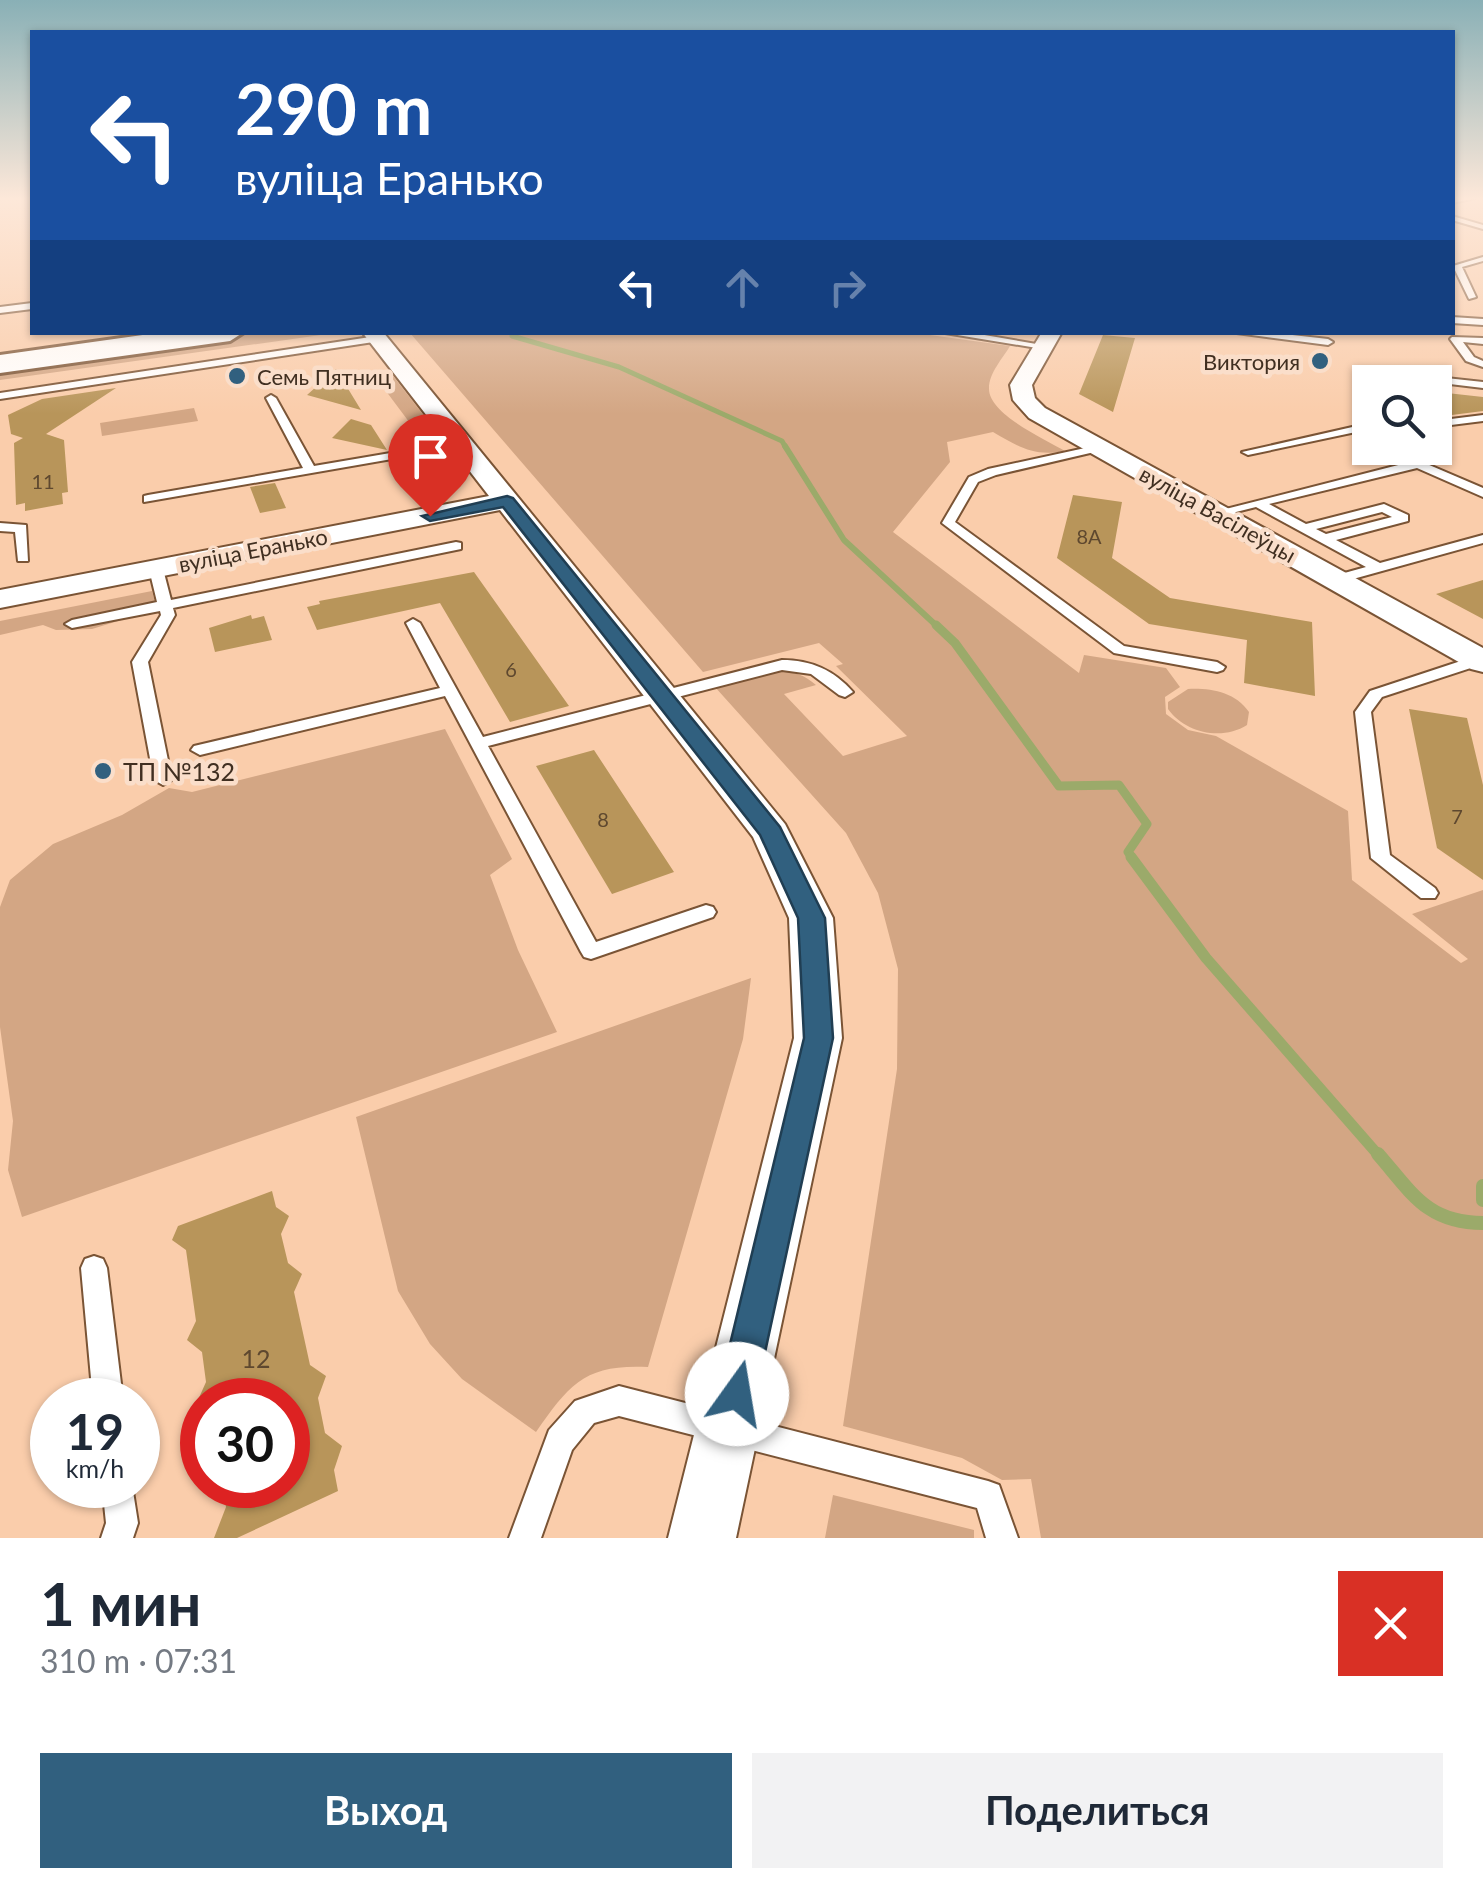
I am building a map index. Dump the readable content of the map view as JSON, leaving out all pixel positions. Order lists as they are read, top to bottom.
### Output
{
  "streets": {
    "street": ["вуліца Васілеўцы", "вуліца Еранько"]
  },
  "places": ["Виктория", "Семь Пятниц", "ТП №132"],
  "house_numbers": [
    "11",
    "8А",
    "6",
    "7",
    "8",
    "12"
  ],
  "page": {
    "turn": ["290 m", "вуліца Еранько"],
    "speed": "19 km/h",
    "limit": "30",
    "heading": ["1 мин", "310 m · 07:31"],
    "buttons": ["Выход", "Поделиться"]
  }
}
